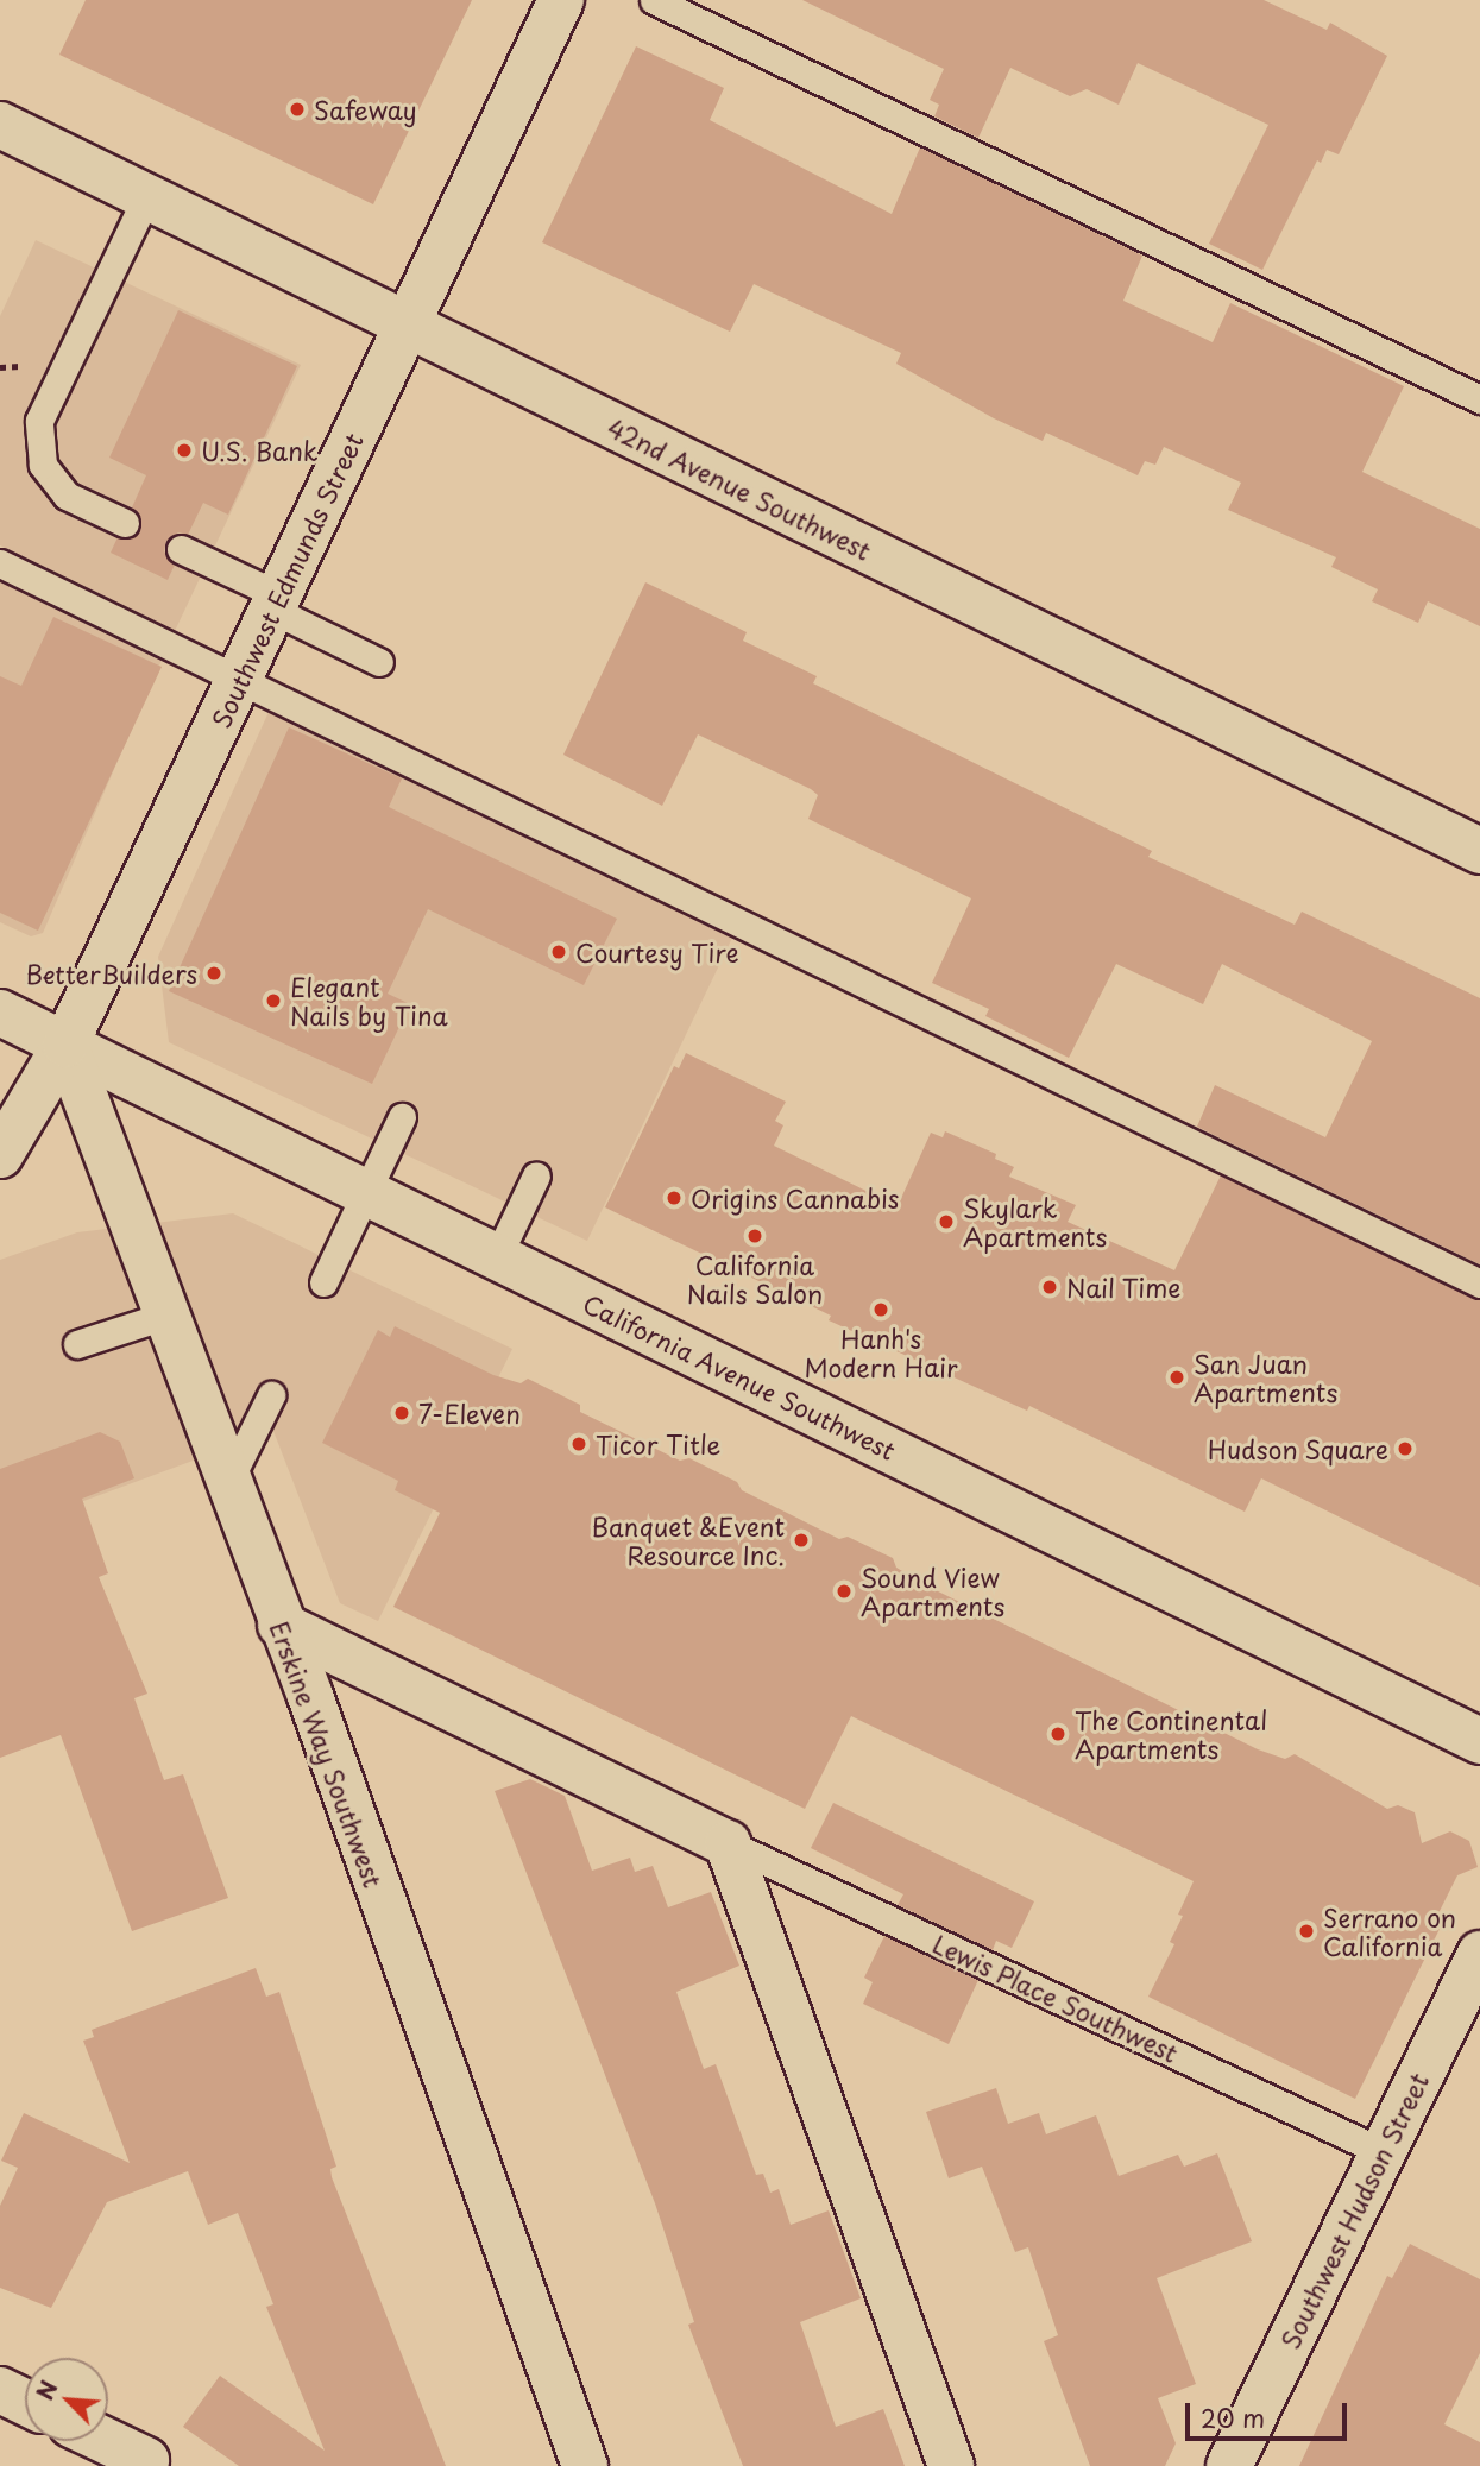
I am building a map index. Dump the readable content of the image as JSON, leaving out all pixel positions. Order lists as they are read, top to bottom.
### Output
{
  "streets": {
    "street": [
      "42nd Avenue Southwest",
      "Southwest Edmunds Street",
      "California Avenue Southwest",
      "Erskine Way Southwest",
      "Lewis Place Southwest",
      "Southwest Hudson Street"
    ]
  },
  "crossings": [
    ["42nd Avenue Southwest", "Southwest Edmunds Street"],
    ["Southwest Edmunds Street", "California Avenue Southwest"],
    ["Southwest Edmunds Street", "Erskine Way Southwest"],
    ["California Avenue Southwest", "Erskine Way Southwest"],
    ["Erskine Way Southwest", "Lewis Place Southwest"],
    ["Lewis Place Southwest", "Southwest Hudson Street"]
  ],
  "places": [
    "Safeway",
    "U.S. Bank",
    "Courtesy Tire",
    "BetterBuilders",
    "Elegant Nails by Tina",
    "Origins Cannabis",
    "Skylark Apartments",
    "California Nails Salon",
    "Nail Time",
    "Hanh's Modern Hair",
    "San Juan Apartments",
    "7-Eleven",
    "Ticor Title",
    "Hudson Square",
    "Banquet &Event Resource Inc.",
    "Sound View Apartments",
    "The Continental Apartments",
    "Serrano on California"
  ],
  "scale_bar": "20 m",
  "north": "top left"
}
